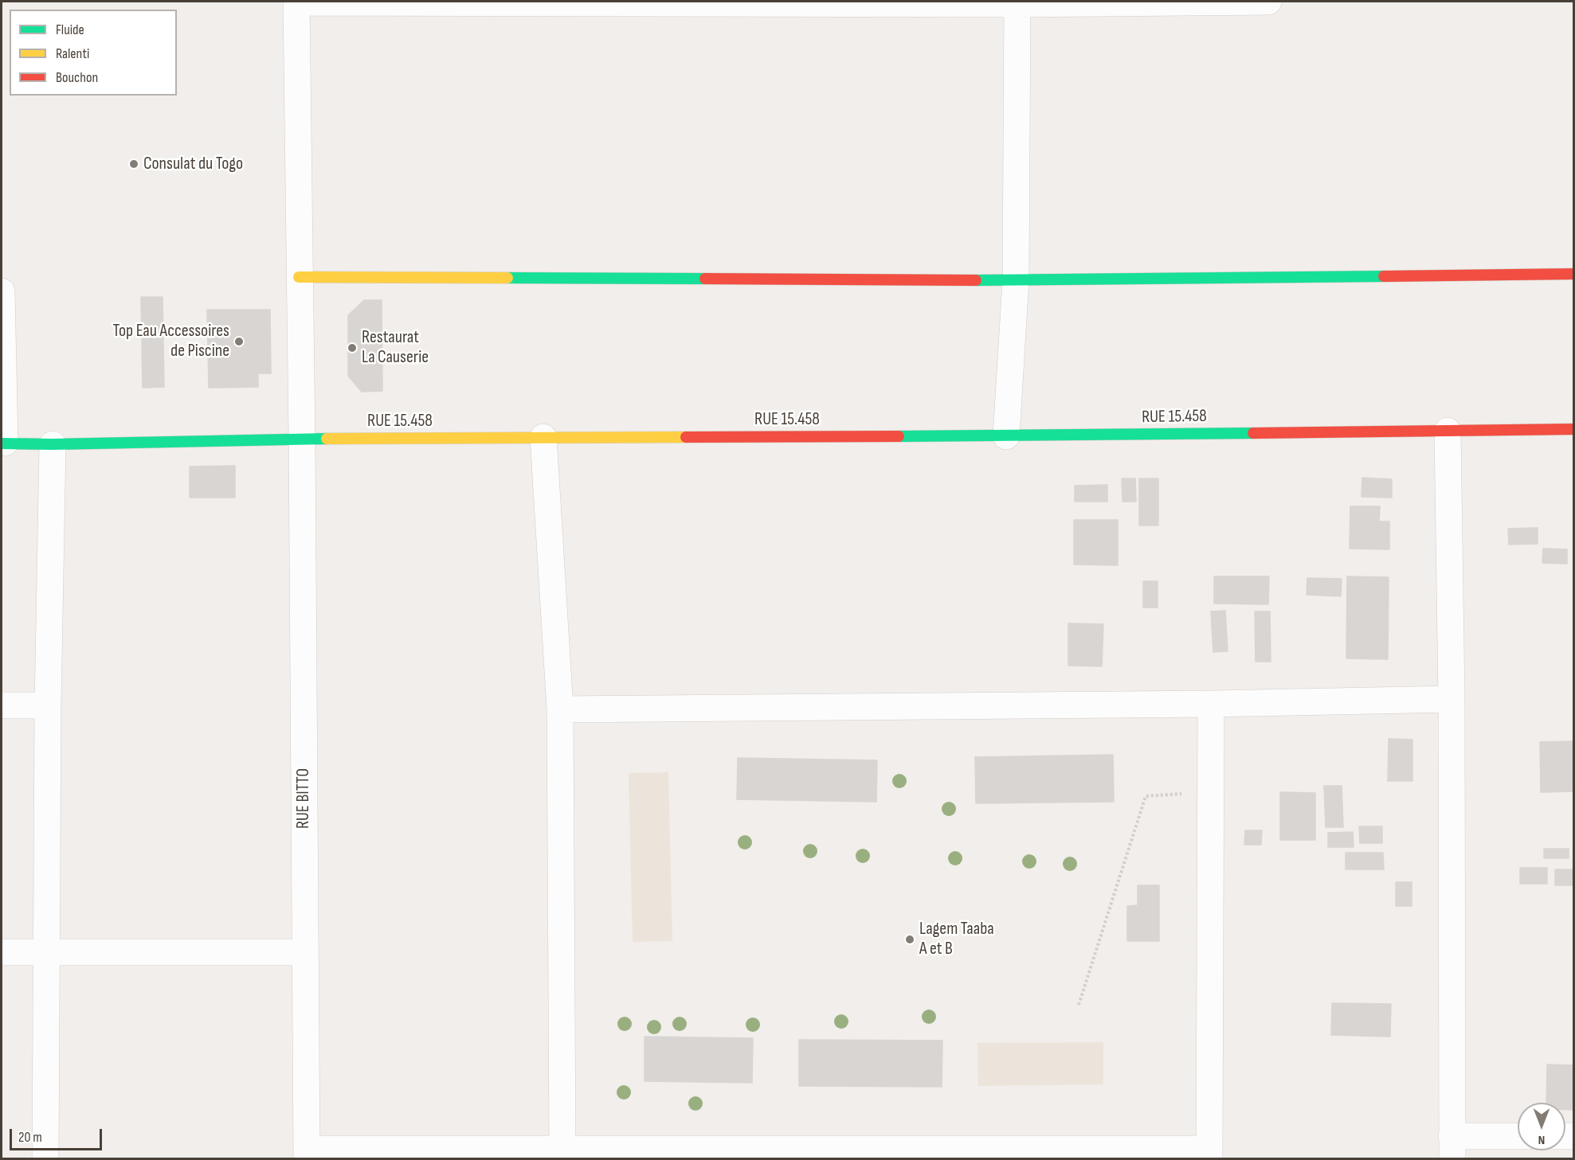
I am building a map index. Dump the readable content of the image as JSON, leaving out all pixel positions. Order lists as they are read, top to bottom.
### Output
{
  "streets": {
    "main road": ["RUE 15.458"],
    "street": ["RUE BITTO"]
  },
  "crossings": [
    ["RUE 15.458", "RUE BITTO"]
  ],
  "places": [
    "Consulat du Togo",
    "Top Eau Accessoires de Piscine",
    "Restaurat La Causerie",
    "Lagem Taaba A et B"
  ],
  "legend": ["Fluide", "Ralenti", "Bouchon"],
  "scale_bar": "20 m",
  "north": "bottom"
}
